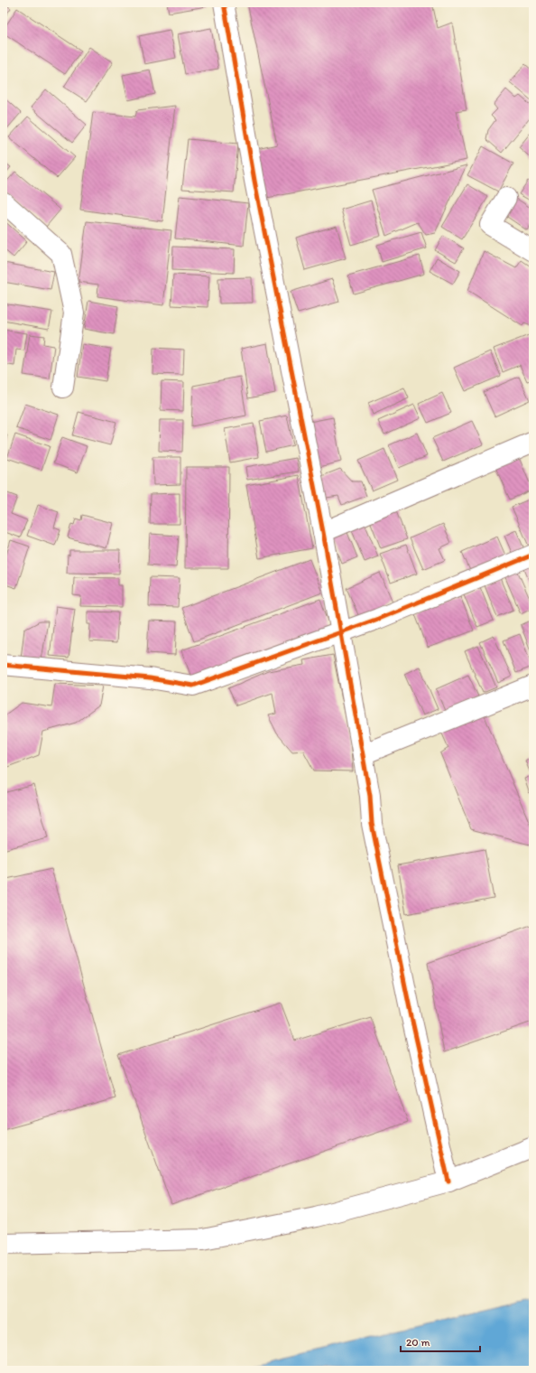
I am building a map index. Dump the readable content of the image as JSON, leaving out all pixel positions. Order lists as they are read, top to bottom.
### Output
{
  "scale_bar": "20 m"
}
